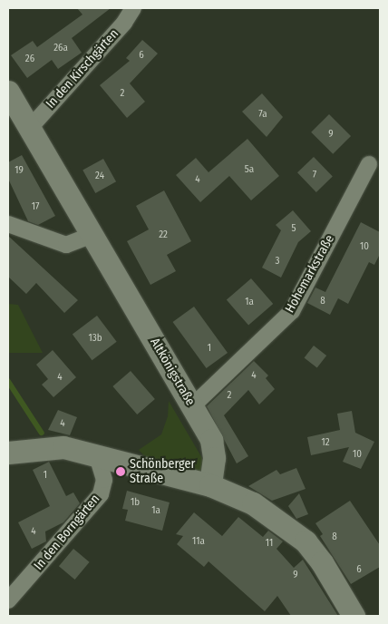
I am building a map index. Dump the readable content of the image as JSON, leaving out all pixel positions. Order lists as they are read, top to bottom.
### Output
{
  "streets": {
    "street": [
      "In den Kirschgärten",
      "Hohemarkstraße",
      "Altkönigstraße",
      "In den Borngärten"
    ]
  },
  "crossings": [
    ["In den Kirschgärten", "Altkönigstraße"],
    ["Hohemarkstraße", "Altkönigstraße"]
  ],
  "places": ["Schönberger Straße"],
  "house_numbers": [
    "26a",
    "6",
    "26",
    "2",
    "7a",
    "9",
    "5a",
    "19",
    "7",
    "24",
    "4",
    "17",
    "5",
    "22",
    "10",
    "3",
    "8",
    "1a",
    "13b",
    "1",
    "4",
    "4",
    "2",
    "4",
    "12",
    "10",
    "1",
    "1b",
    "1a",
    "4",
    "8",
    "11a",
    "11",
    "6",
    "9"
  ]
}
